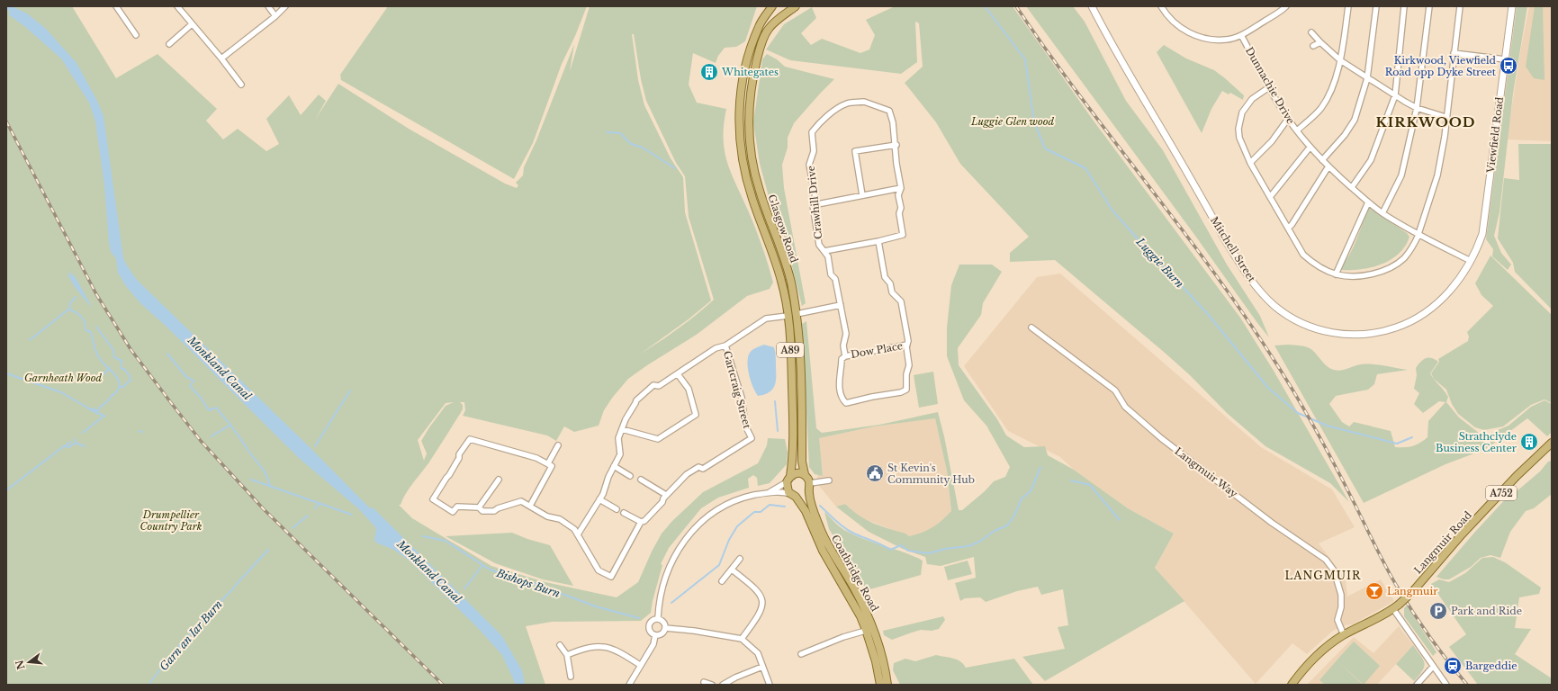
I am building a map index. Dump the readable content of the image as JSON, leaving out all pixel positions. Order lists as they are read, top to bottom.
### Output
{
  "streets": {
    "main road": [
      "Glasgow Road",
      "A89",
      "A752",
      "Langmuir Road",
      "Coatbridge Road"
    ],
    "street": [
      "Dunnachie Drive",
      "Viewfield Road",
      "Crawhill Drive",
      "Mitchell Street",
      "Dow Place",
      "Gartcraig Street",
      "Langmuir Way"
    ]
  },
  "crossings": [
    ["Dunnachie Drive", "Viewfield Road"],
    ["Dunnachie Drive", "Mitchell Street"],
    ["Viewfield Road", "Mitchell Street"],
    ["Crawhill Drive", "Dow Place"],
    ["Glasgow Road", "A89"],
    ["Glasgow Road", "Coatbridge Road"],
    ["A89", "Coatbridge Road"],
    ["Langmuir Way", "Langmuir Road"]
  ],
  "districts": ["KIRKWOOD", "LANGMUIR"],
  "water": [
    "Luggie Burn",
    "Monkland Canal",
    "Bishops Burn",
    "Garn an Iar Burn"
  ],
  "parks": ["Luggie Glen wood", "Garnheath Wood", "Drumpellier Country Park"],
  "places": {
    "bus stop": ["Kirkwood, Viewfield Road opp Dyke Street"],
    "building": ["Whitegates", "Strathclyde Business Center"],
    "public building": ["St Kevin's Community Hub"],
    "bar": ["Langmuir"],
    "parking": ["Park and Ride"],
    "station": ["Bargeddie"]
  },
  "north": "left"
}
